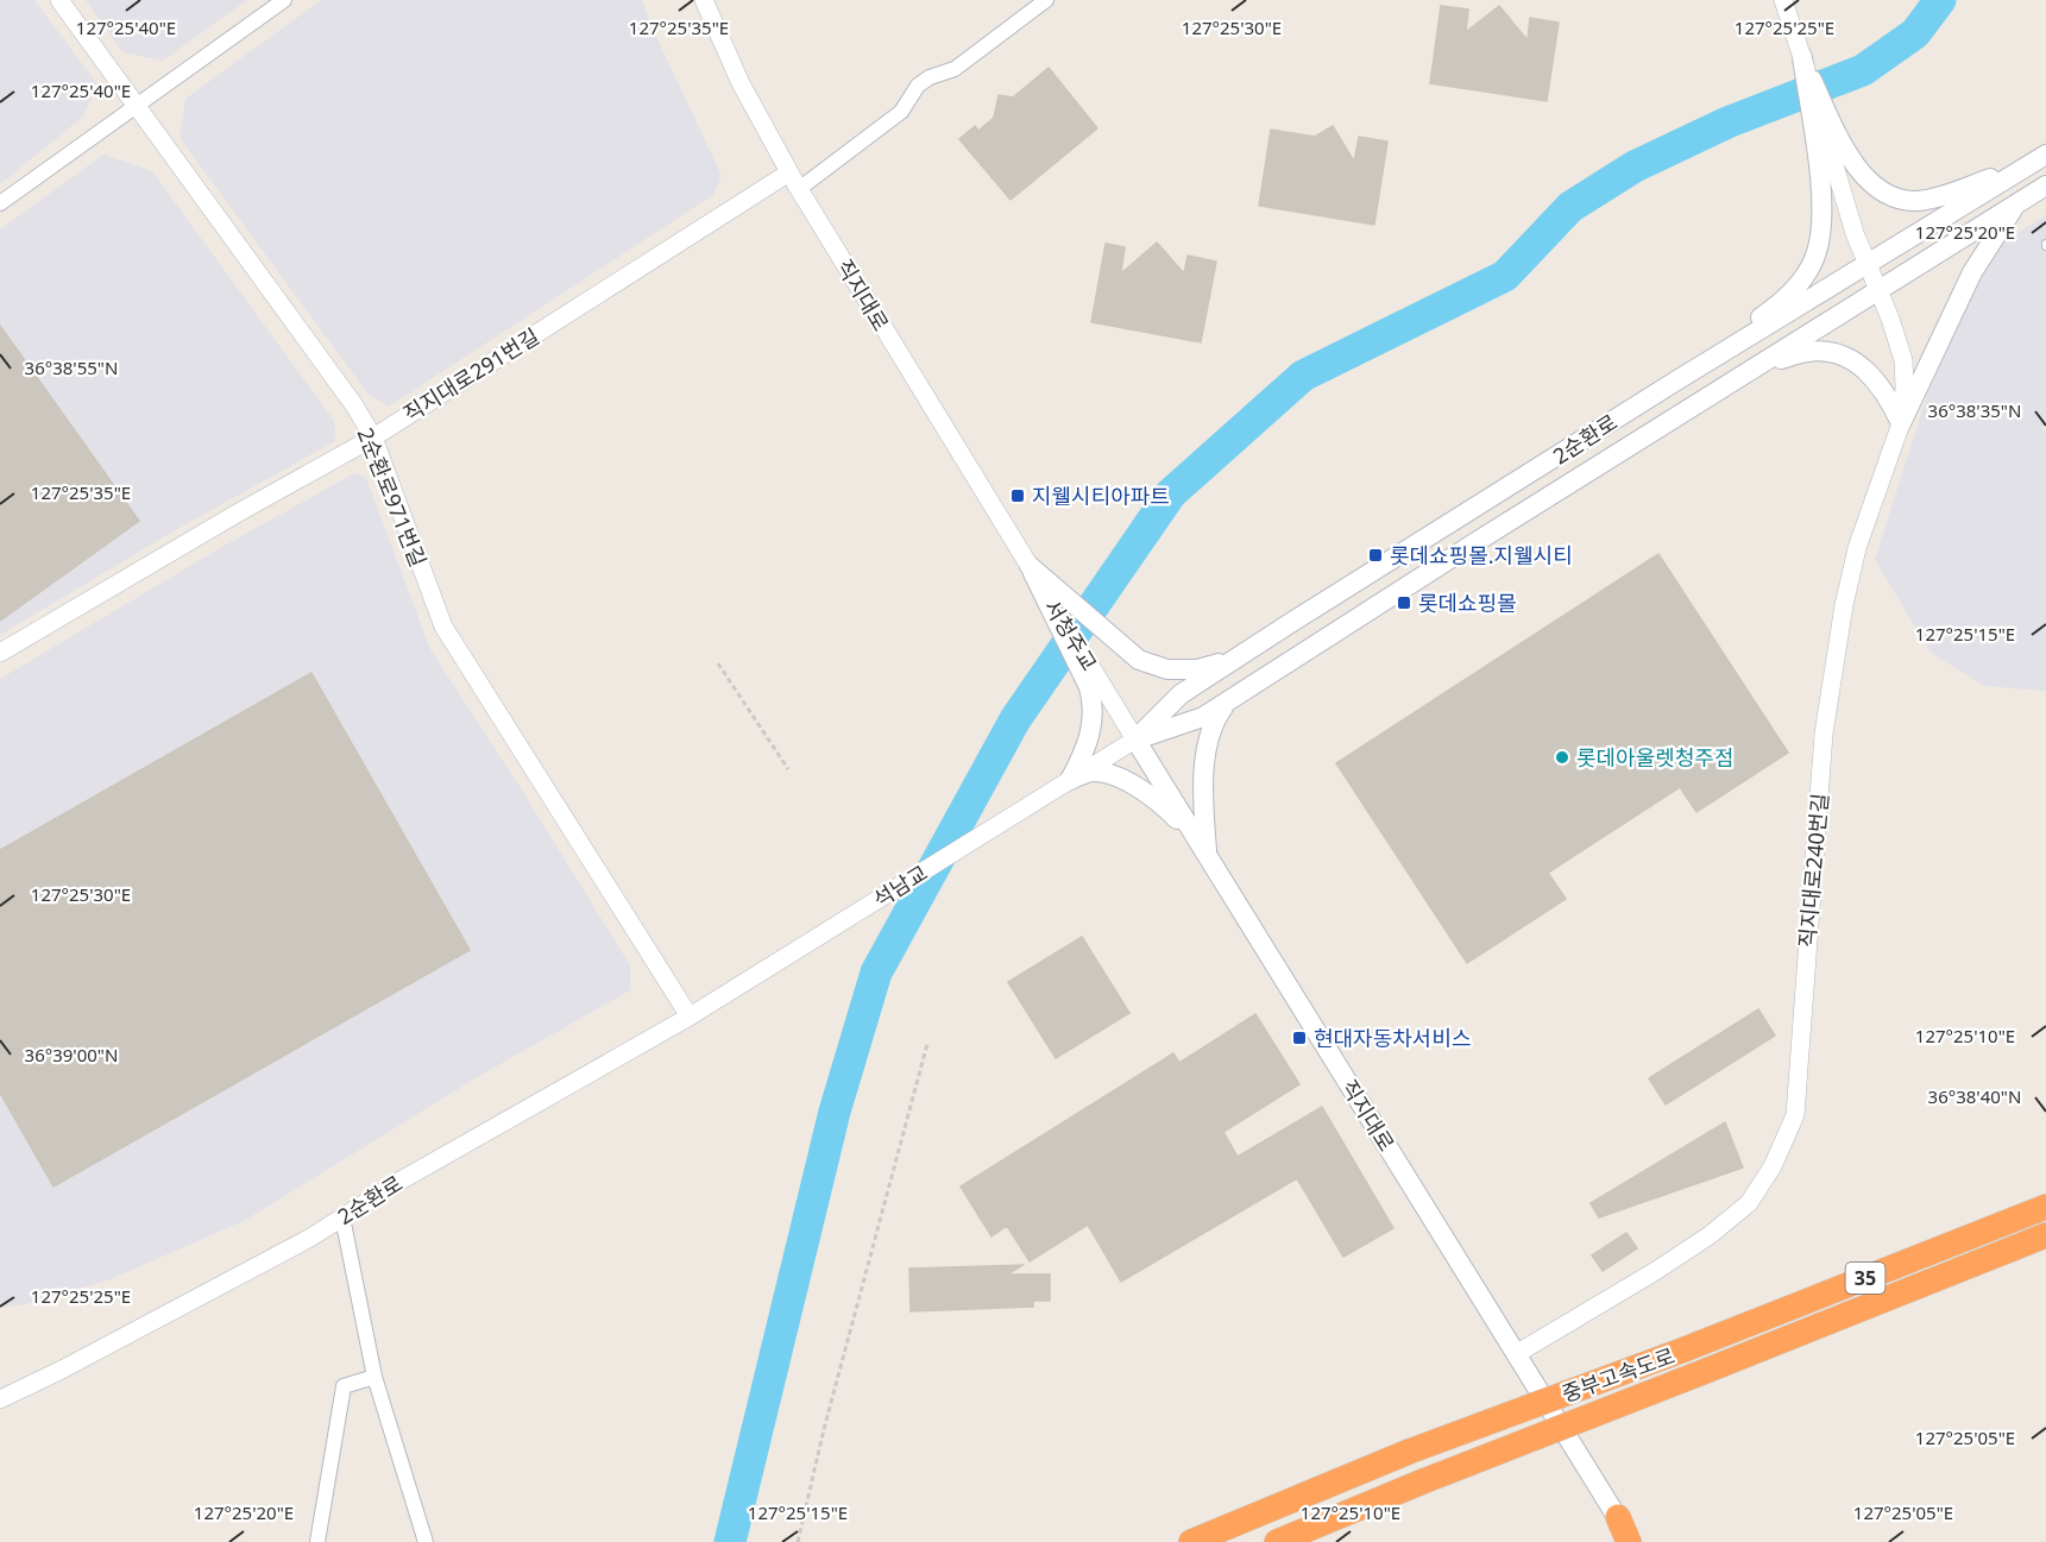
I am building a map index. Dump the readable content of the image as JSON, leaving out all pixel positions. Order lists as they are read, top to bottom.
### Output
{
  "streets": {
    "highway": ["35", "중부고속도로"],
    "main road": ["직지대로", "2순환로"],
    "street": [
      "직지대로291번길",
      "2순환로971번길",
      "직지대로240번길",
      "석남교"
    ]
  },
  "crossings": [
    ["직지대로", "직지대로291번길"],
    ["직지대로", "2순환로"],
    ["직지대로", "직지대로240번길"],
    ["직지대로291번길", "2순환로971번길"],
    ["2순환로", "2순환로971번길"],
    ["2순환로", "직지대로240번길"],
    ["2순환로", "석남교"]
  ],
  "places": {
    "transit": [
      "지웰시티아파트",
      "롯데쇼핑몰.지웰시티",
      "롯데쇼핑몰",
      "현대자동차서비스"
    ],
    "other": ["롯데아울렛청주점"]
  },
  "coordinates": [
    "127°25'40\"E",
    "127°25'35\"E",
    "127°25'30\"E",
    "127°25'25\"E",
    "127°25'20\"E",
    "36°38'55\"N",
    "36°38'35\"N",
    "127°25'15\"E",
    "127°25'10\"E",
    "36°39'00\"N",
    "36°38'40\"N",
    "127°25'05\"E"
  ]
}
